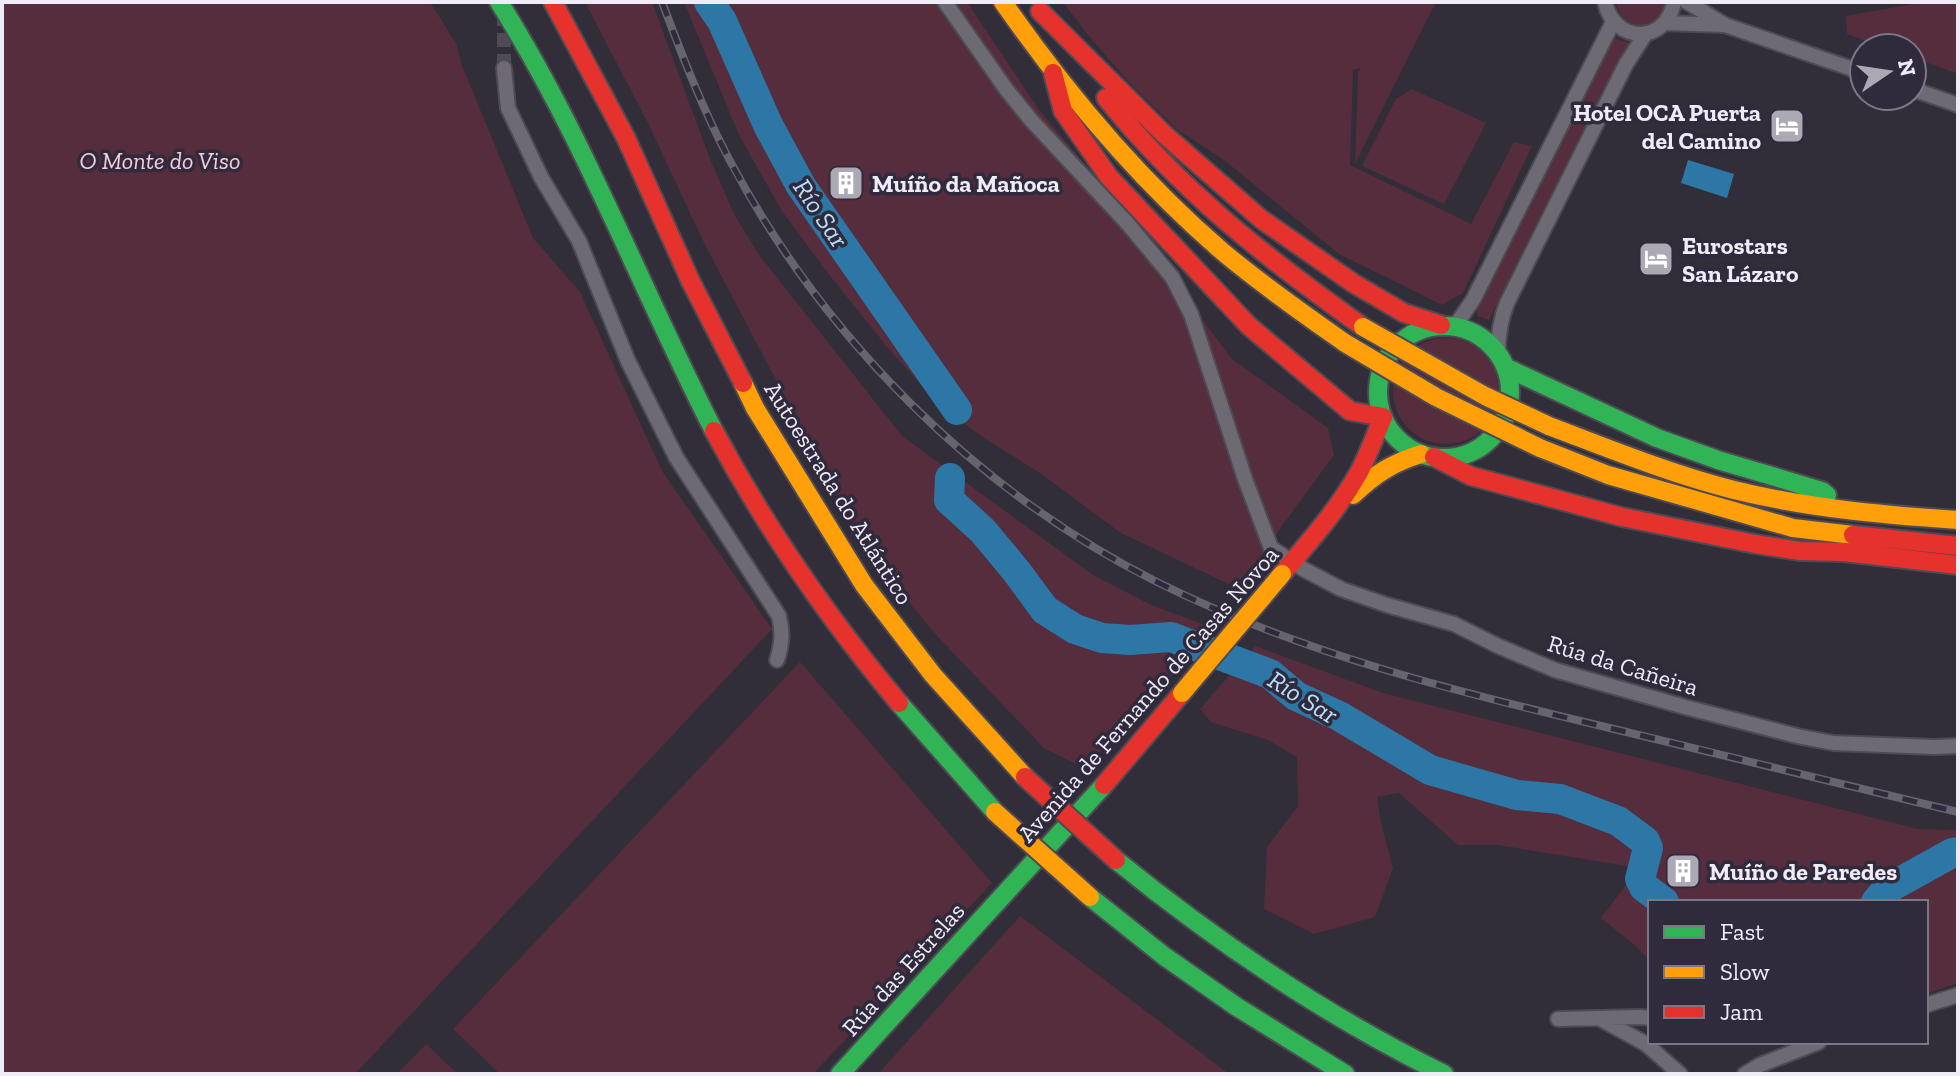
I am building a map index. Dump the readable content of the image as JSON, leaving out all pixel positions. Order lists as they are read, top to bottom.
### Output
{
  "streets": {
    "main road": ["Autoestrada do Atlántico", "Avenida de Fernando de Casas Novoa", "Rúa das Estrelas"],
    "street": ["Rúa da Cañeira"]
  },
  "crossings": [
    ["Rúa da Cañeira", "Avenida de Fernando de Casas Novoa"],
    ["Avenida de Fernando de Casas Novoa", "Rúa das Estrelas"]
  ],
  "water": ["Río Sar"],
  "parks": ["O Monte do Viso"],
  "places": {
    "hotel": ["Hotel OCA Puerta del Camino", "Eurostars San Lázaro"],
    "building": ["Muíño da Mañoca", "Muíño de Paredes"]
  },
  "legend": ["Fast", "Slow", "Jam"],
  "north": "right"
}
